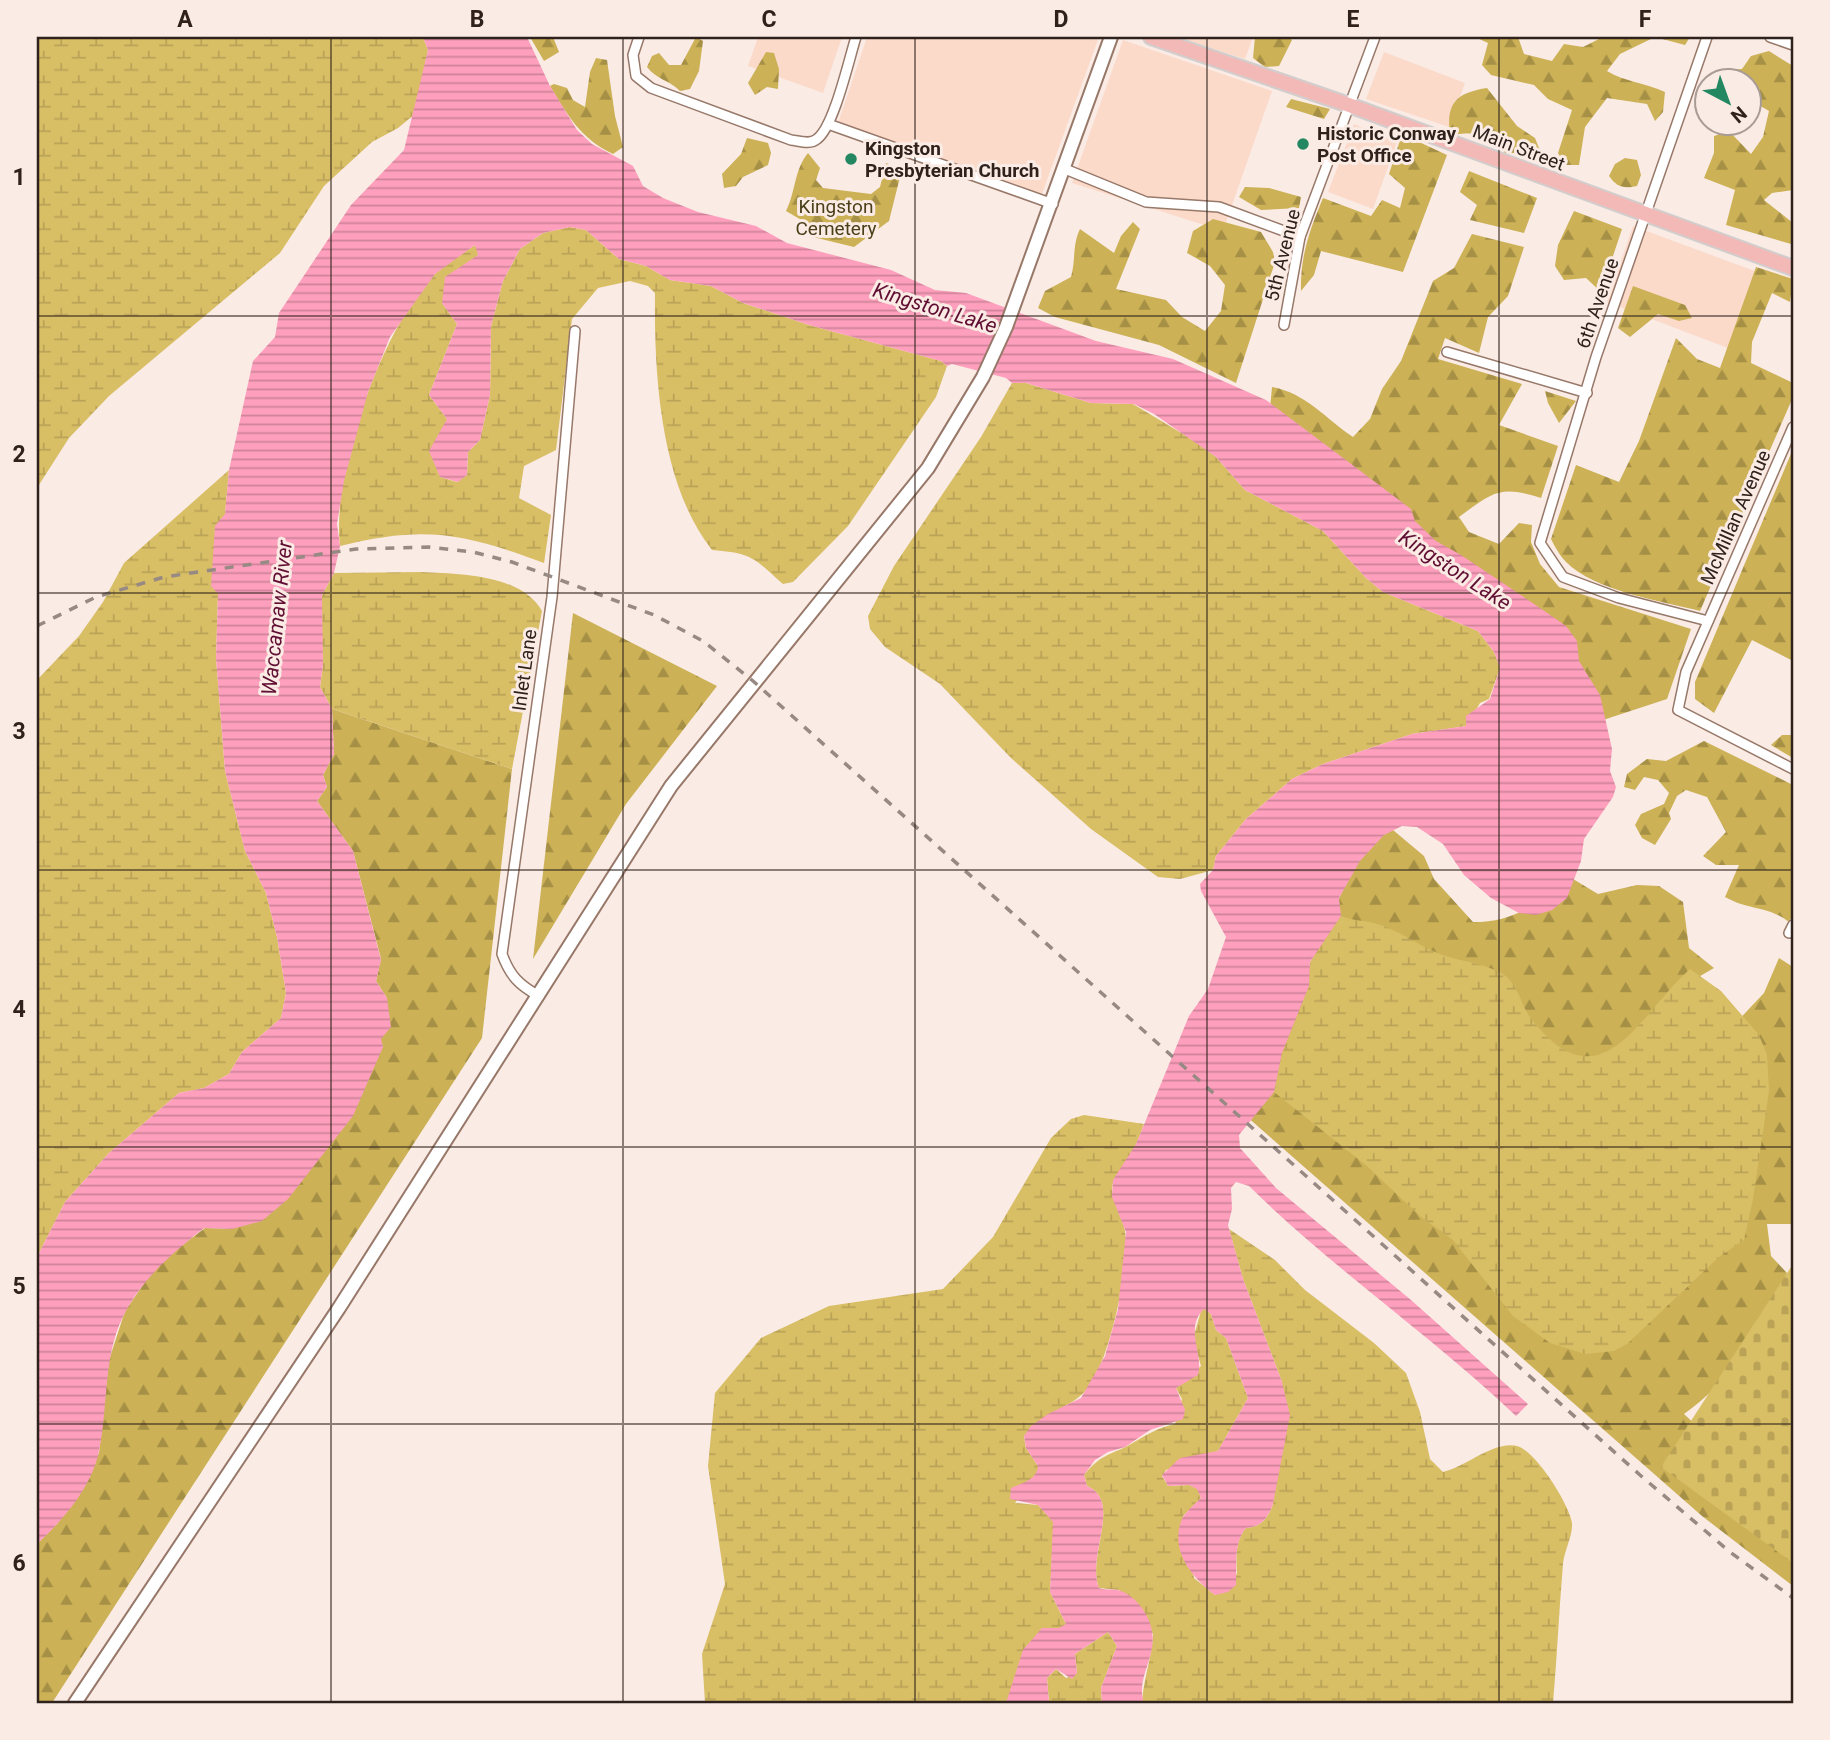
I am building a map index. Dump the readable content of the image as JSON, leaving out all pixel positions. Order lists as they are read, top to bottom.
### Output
{
  "streets": {
    "main road": ["Main Street"],
    "street": [
      "5th Avenue",
      "6th Avenue",
      "McMillan Avenue",
      "Inlet Lane"
    ]
  },
  "crossings": [
    ["Main Street", "5th Avenue"],
    ["Main Street", "6th Avenue"],
    ["6th Avenue", "McMillan Avenue"]
  ],
  "water": ["Kingston Lake", "Waccamaw River"],
  "parks": ["Kingston Cemetery"],
  "places": ["Historic Conway Post Office", "Kingston Presbyterian Church"],
  "north": "bottom right",
  "grid": {
    "columns": [
      "A",
      "B",
      "C",
      "D",
      "E",
      "F"
    ],
    "rows": [
      "1",
      "2",
      "3",
      "4",
      "5",
      "6"
    ]
  }
}
